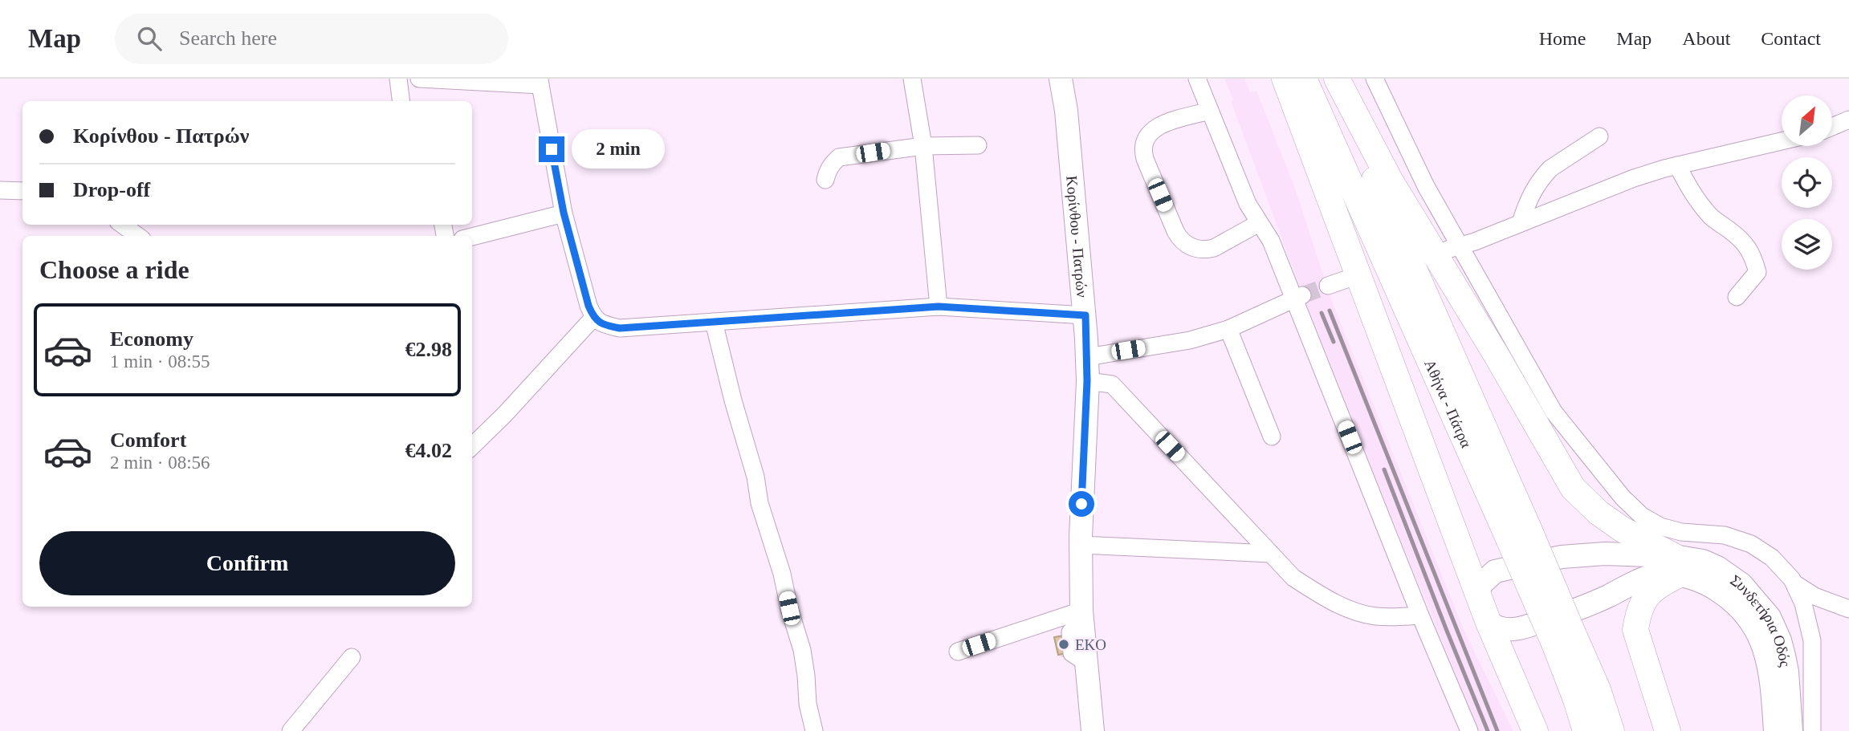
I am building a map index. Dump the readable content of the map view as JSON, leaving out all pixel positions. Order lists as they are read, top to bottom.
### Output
{
  "streets": {
    "highway": ["Αθήνα - Πάτρα"],
    "main road": ["Κορίνθου - Πατρών", "Συνδετήρια Οδός"]
  },
  "places": ["EKO"],
  "north": "top right",
  "page": {
    "header": "Map",
    "search": "Search here",
    "nav": [
      "Home",
      "Map",
      "About",
      "Contact"
    ],
    "banner": ["Κορίνθου - Πατρών", "Drop-off"],
    "bubble": "2 min",
    "heading": "Choose a ride",
    "list": [
      {
        "name": "Economy",
        "note": "1 min · 08:55",
        "value": "€2.98"
      },
      {
        "name": "Comfort",
        "note": "2 min · 08:56",
        "value": "€4.02"
      }
    ],
    "buttons": "Confirm"
  }
}
